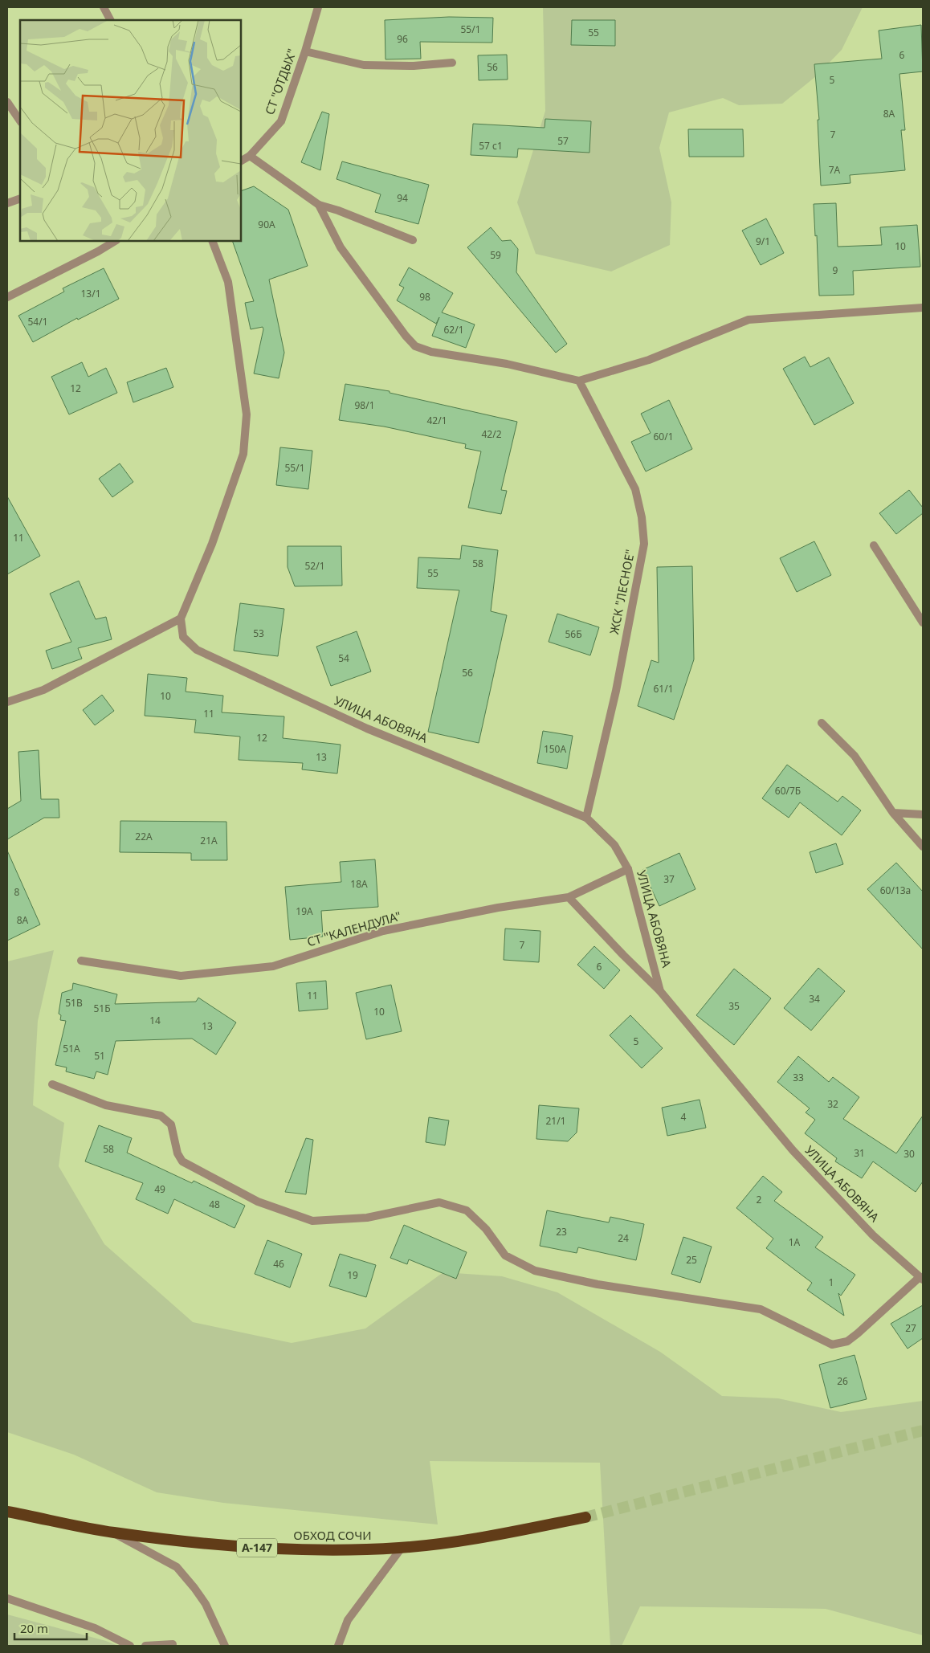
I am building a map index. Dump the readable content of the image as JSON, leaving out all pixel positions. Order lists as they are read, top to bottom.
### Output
{
  "streets": {
    "highway": ["ОБХОД СОЧИ", "А-147"],
    "street": [
      "СТ \"ОТДЫХ\"",
      "ЖСК \"ЛЕСНОЕ\"",
      "УЛИЦА АБОВЯНА",
      "СТ \"КАЛЕНДУЛА\""
    ]
  },
  "crossings": [
    ["ЖСК \"ЛЕСНОЕ\"", "УЛИЦА АБОВЯНА"],
    ["УЛИЦА АБОВЯНА", "СТ \"КАЛЕНДУЛА\""]
  ],
  "house_numbers": [
    "55/1",
    "55",
    "96",
    "6",
    "56",
    "5",
    "8А",
    "7",
    "57",
    "57 с1",
    "7А",
    "94",
    "90А",
    "9/1",
    "10",
    "59",
    "9",
    "13/1",
    "98",
    "54/1",
    "62/1",
    "12",
    "98/1",
    "42/1",
    "42/2",
    "60/1",
    "55/1",
    "11",
    "58",
    "52/1",
    "55",
    "53",
    "56Б",
    "54",
    "56",
    "61/1",
    "10",
    "11",
    "12",
    "150А",
    "13",
    "60/7Б",
    "22А",
    "21А",
    "37",
    "18А",
    "60/13а",
    "8",
    "19А",
    "8А",
    "7",
    "6",
    "11",
    "34",
    "51В",
    "35",
    "51Б",
    "10",
    "14",
    "13",
    "5",
    "51А",
    "51",
    "33",
    "32",
    "4",
    "21/1",
    "58",
    "31",
    "30",
    "49",
    "2",
    "48",
    "23",
    "24",
    "1А",
    "25",
    "46",
    "19",
    "1",
    "27",
    "26"
  ],
  "scale_bar": "20 m"
}
